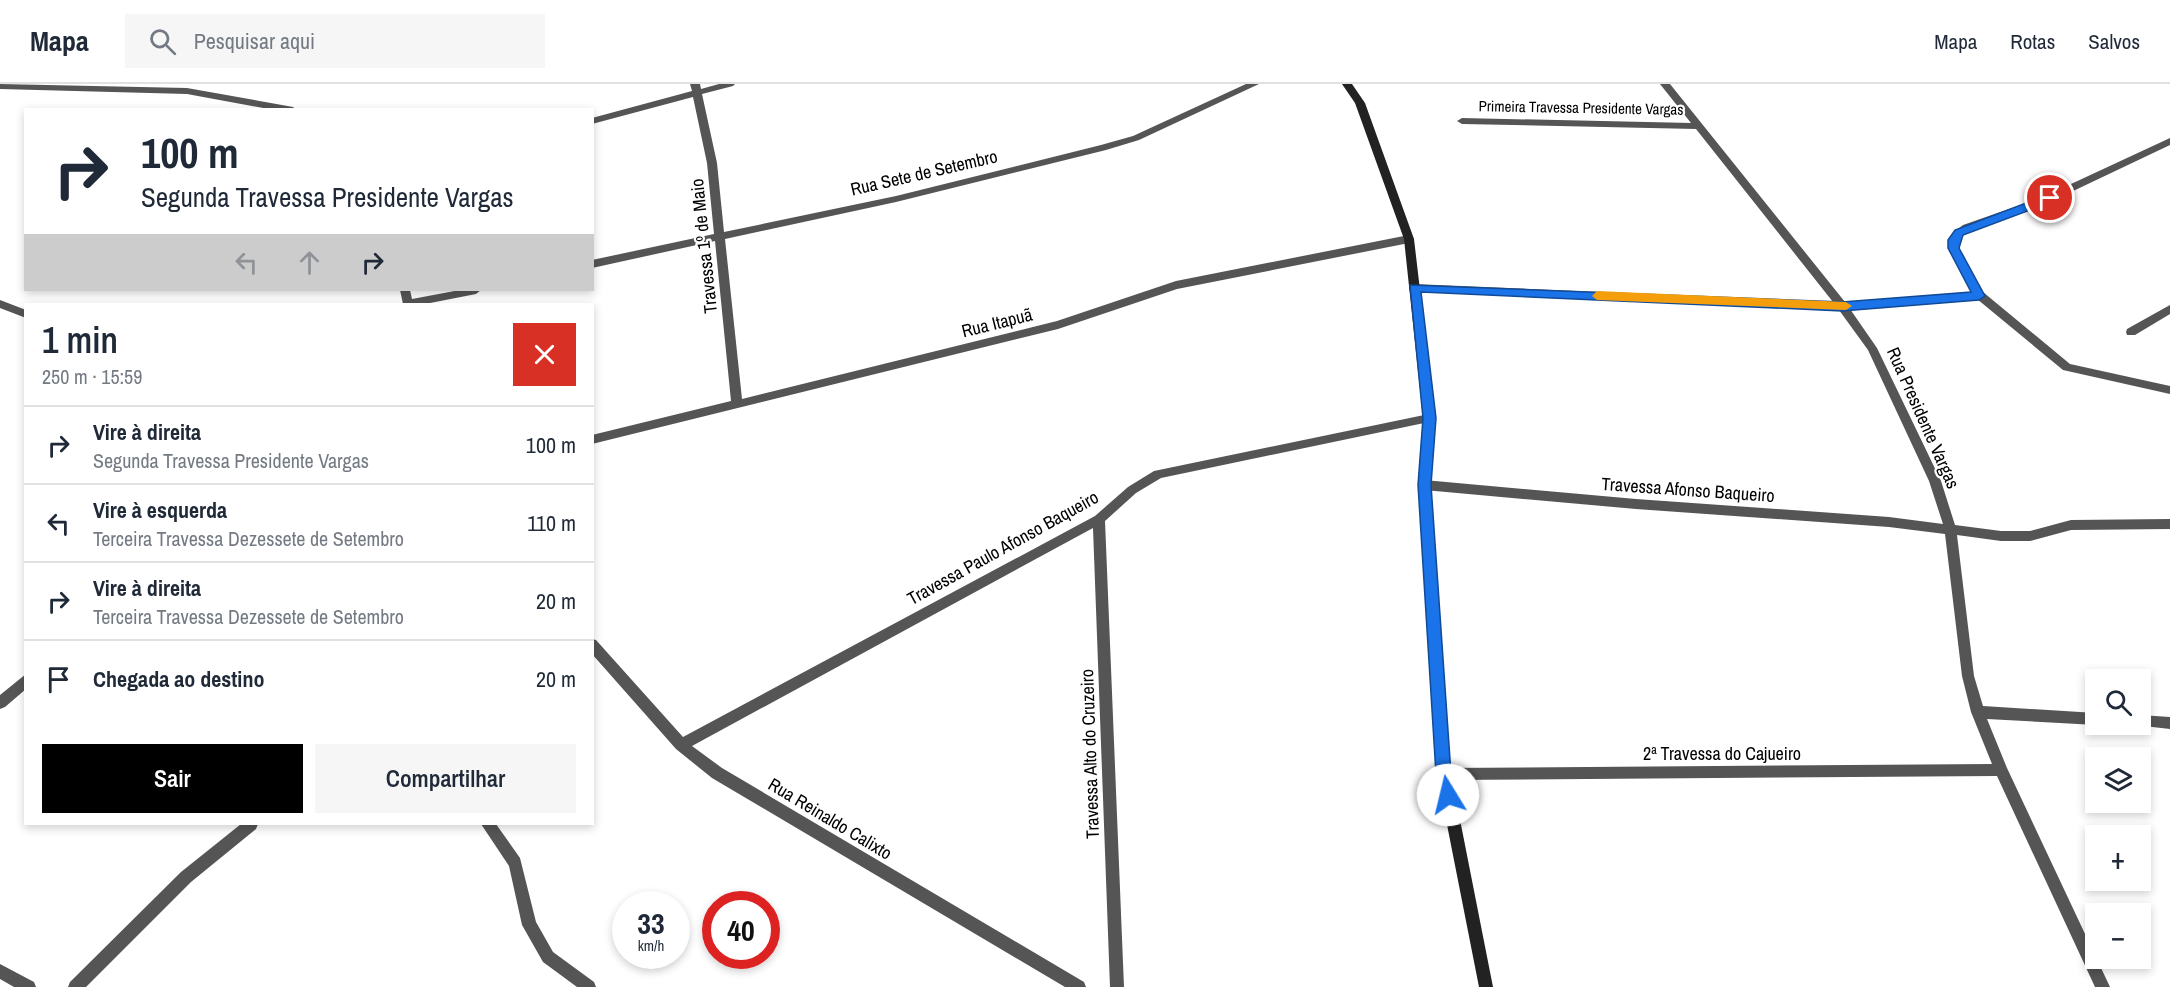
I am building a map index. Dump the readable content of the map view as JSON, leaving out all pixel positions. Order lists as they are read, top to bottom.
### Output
{
  "streets": {
    "street": [
      "Primeira Travessa Presidente Vargas",
      "Rua Sete de Setembro",
      "Travessa 1º de Maio",
      "Rua Itapuã",
      "Rua Presidente Vargas",
      "Travessa Afonso Baqueiro",
      "Travessa Paulo Afonso Baqueiro",
      "Travessa Alto do Cruzeiro",
      "2ª Travessa do Cajueiro",
      "Rua Reinaldo Calixto"
    ]
  },
  "crossings": [
    ["Primeira Travessa Presidente Vargas", "Rua Presidente Vargas"],
    ["Rua Sete de Setembro", "Travessa 1º de Maio"],
    ["Travessa 1º de Maio", "Rua Itapuã"],
    ["Rua Presidente Vargas", "Travessa Afonso Baqueiro"],
    ["Rua Presidente Vargas", "2ª Travessa do Cajueiro"],
    ["Travessa Paulo Afonso Baqueiro", "Travessa Alto do Cruzeiro"],
    ["Travessa Paulo Afonso Baqueiro", "Rua Reinaldo Calixto"]
  ],
  "page": {
    "header": "Mapa",
    "search": "Pesquisar aqui",
    "nav": ["Mapa", "Rotas", "Salvos"],
    "turn": ["100 m", "Segunda Travessa Presidente Vargas"],
    "heading": ["1 min", "250 m · 15:59"],
    "list": [
      {
        "name": "Vire à direita",
        "note": "Segunda Travessa Presidente Vargas",
        "value": "100 m"
      },
      {
        "name": "Vire à esquerda",
        "note": "Terceira Travessa Dezessete de Setembro",
        "value": "110 m"
      },
      {
        "name": "Vire à direita",
        "note": "Terceira Travessa Dezessete de Setembro",
        "value": "20 m"
      },
      {
        "name": "Chegada ao destino",
        "value": "20 m"
      }
    ],
    "map_buttons": ["+", "−"],
    "buttons": ["Sair", "Compartilhar"],
    "speed": "33 km/h",
    "limit": "40"
  }
}
